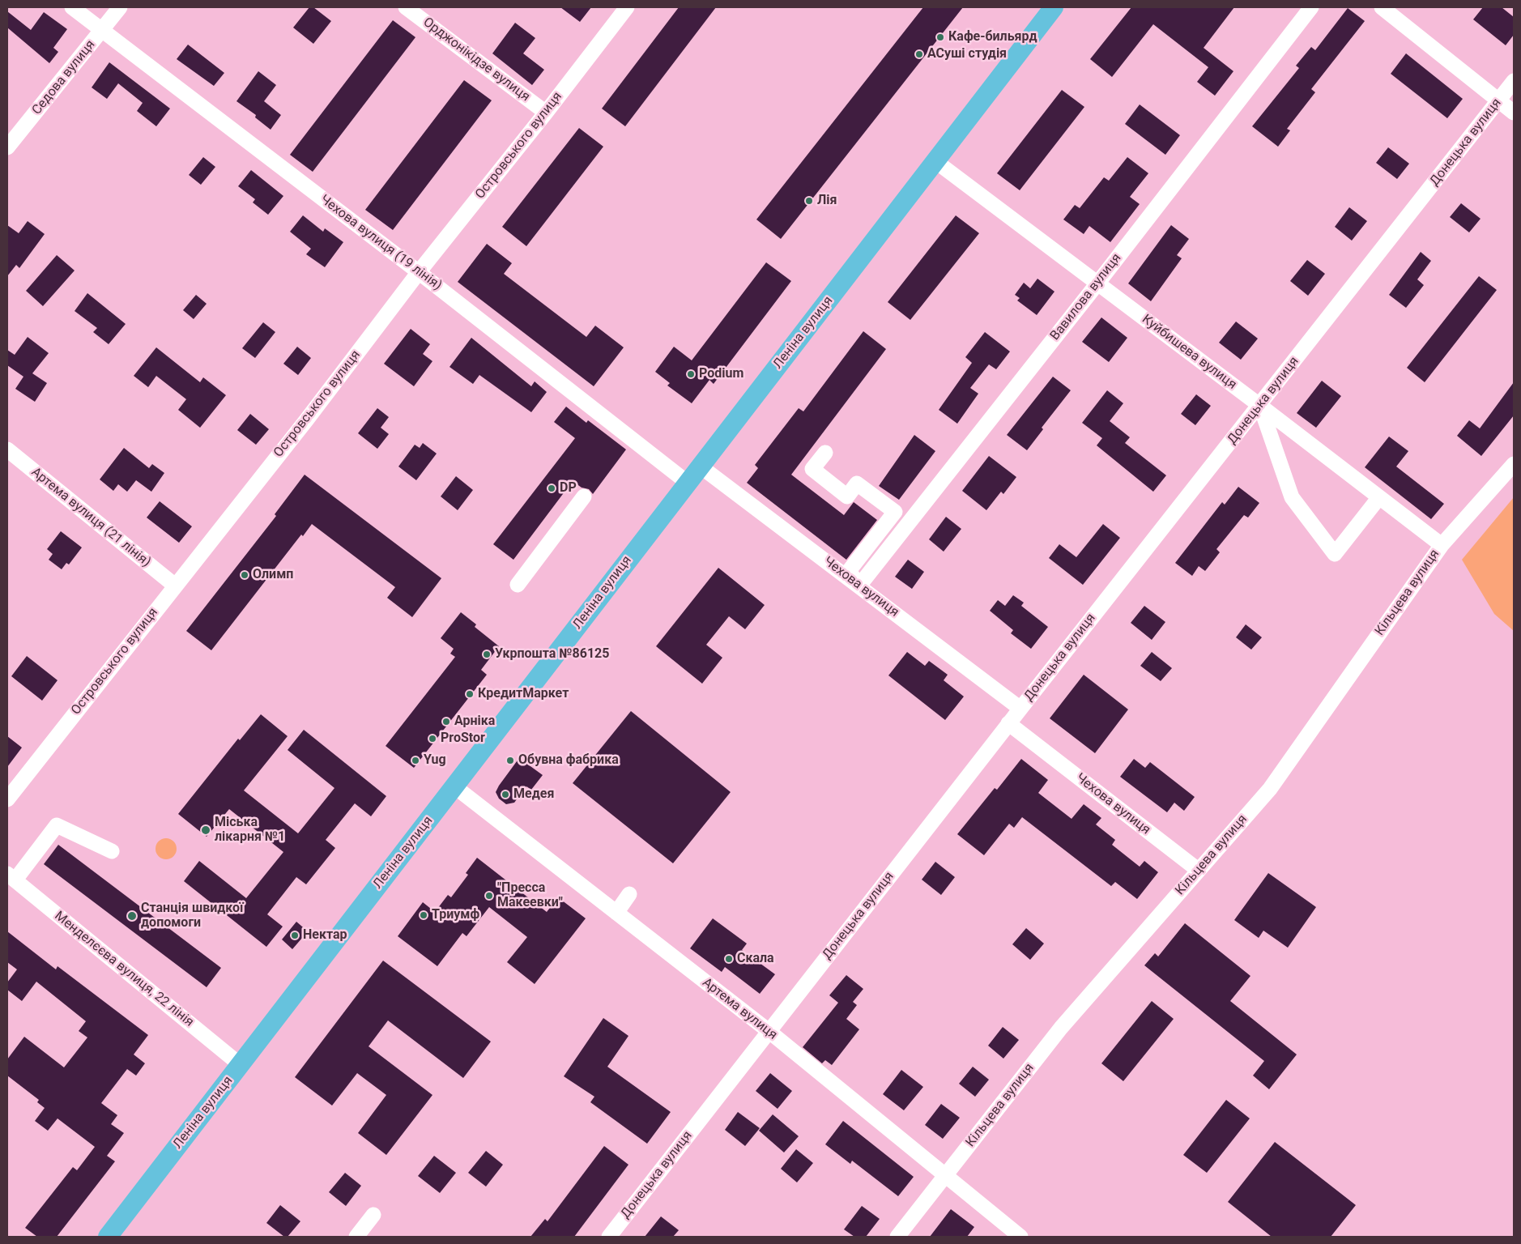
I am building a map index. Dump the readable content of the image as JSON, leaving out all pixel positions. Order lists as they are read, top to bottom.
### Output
{
  "streets": {
    "main road": ["Леніна вулиця"],
    "street": [
      "Орджонікідзе вулиця",
      "Седова вулиця",
      "Донецька вулиця",
      "Островського вулиця",
      "Чехова вулиця (19 лiнiя)",
      "Вавилова вулиця",
      "Куйбишева вулиця",
      "Артема вулиця (21 лiнiя)",
      "Чехова вулиця",
      "Кільцева вулиця",
      "Менделєєва вулиця, 22 лінія",
      "Артема вулиця"
    ]
  },
  "crossings": [
    ["Орджонікідзе вулиця", "Островського вулиця"],
    ["Седова вулиця", "Чехова вулиця (19 лiнiя)"],
    ["Донецька вулиця", "Куйбишева вулиця"],
    ["Донецька вулиця", "Чехова вулиця"],
    ["Донецька вулиця", "Артема вулиця"],
    ["Островського вулиця", "Чехова вулиця (19 лiнiя)"],
    ["Островського вулиця", "Артема вулиця (21 лiнiя)"],
    ["Чехова вулиця (19 лiнiя)", "Леніна вулиця"],
    ["Вавилова вулиця", "Куйбишева вулиця"],
    ["Вавилова вулиця", "Чехова вулиця"],
    ["Леніна вулиця", "Куйбишева вулиця"],
    ["Леніна вулиця", "Чехова вулиця"],
    ["Леніна вулиця", "Менделєєва вулиця, 22 лінія"],
    ["Леніна вулиця", "Артема вулиця"],
    ["Куйбишева вулиця", "Кільцева вулиця"],
    ["Чехова вулиця", "Кільцева вулиця"],
    ["Кільцева вулиця", "Артема вулиця"]
  ],
  "places": [
    "Кафе-бильярд",
    "АСуші студія",
    "Лія",
    "Podium",
    "DP",
    "Олимп",
    "Укрпошта №86125",
    "КредитМаркет",
    "Арніка",
    "ProStor",
    "Yug",
    "Обувна фабрика",
    "Медея",
    "Міська лікарня №1",
    "\"Пресса Макеевки\"",
    "Триумф",
    "Станція швидкої допомоги",
    "Нектар",
    "Скала"
  ]
}
